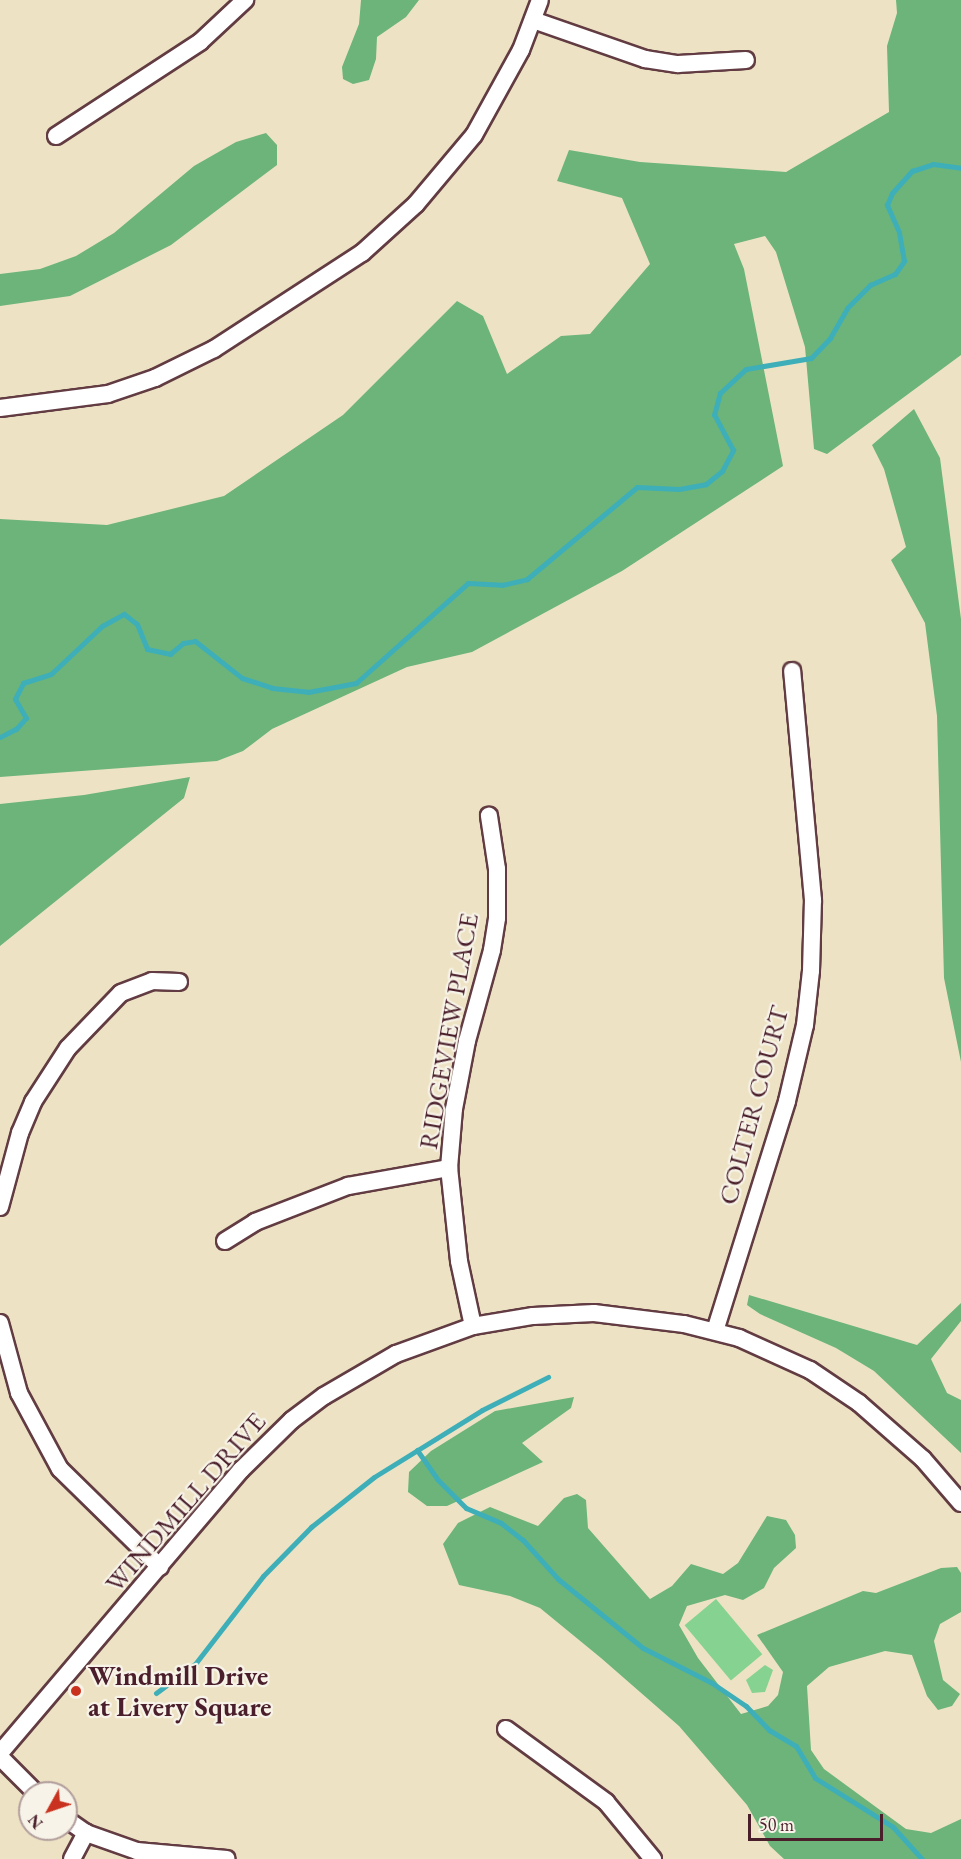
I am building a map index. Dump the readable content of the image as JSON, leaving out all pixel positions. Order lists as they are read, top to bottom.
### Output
{
  "streets": {
    "street": ["RIDGEVIEW PLACE", "COLTER COURT", "WINDMILL DRIVE"]
  },
  "crossings": [
    ["RIDGEVIEW PLACE", "WINDMILL DRIVE"],
    ["COLTER COURT", "WINDMILL DRIVE"]
  ],
  "places": ["Windmill Drive at Livery Square"],
  "scale_bar": "50 m",
  "north": "bottom left"
}
